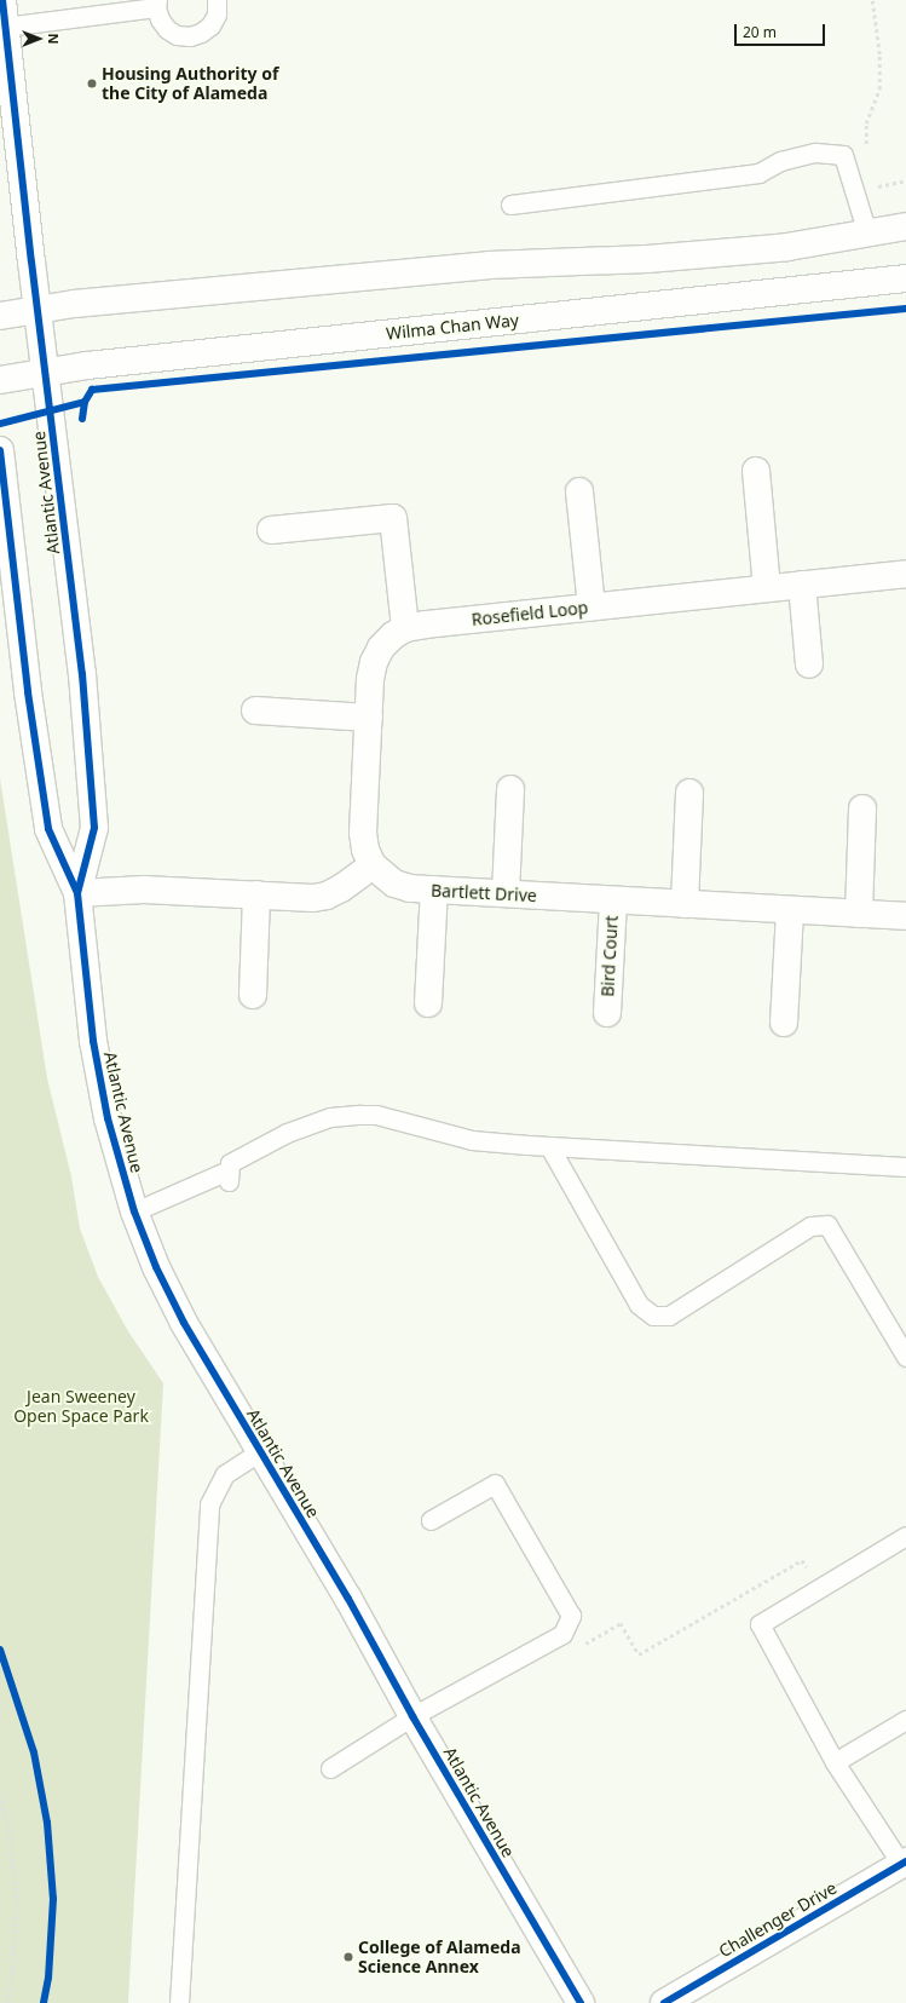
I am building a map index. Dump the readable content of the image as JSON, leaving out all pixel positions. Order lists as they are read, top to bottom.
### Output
{
  "streets": {
    "street": [
      "Wilma Chan Way",
      "Atlantic Avenue",
      "Rosefield Loop",
      "Bartlett Drive",
      "Bird Court",
      "Challenger Drive"
    ]
  },
  "crossings": [
    ["Wilma Chan Way", "Atlantic Avenue"],
    ["Bartlett Drive", "Bird Court"]
  ],
  "parks": ["Jean Sweeney Open Space Park"],
  "places": ["Housing Authority of the City of Alameda", "College of Alameda Science Annex"],
  "scale_bar": "20 m",
  "north": "right"
}
